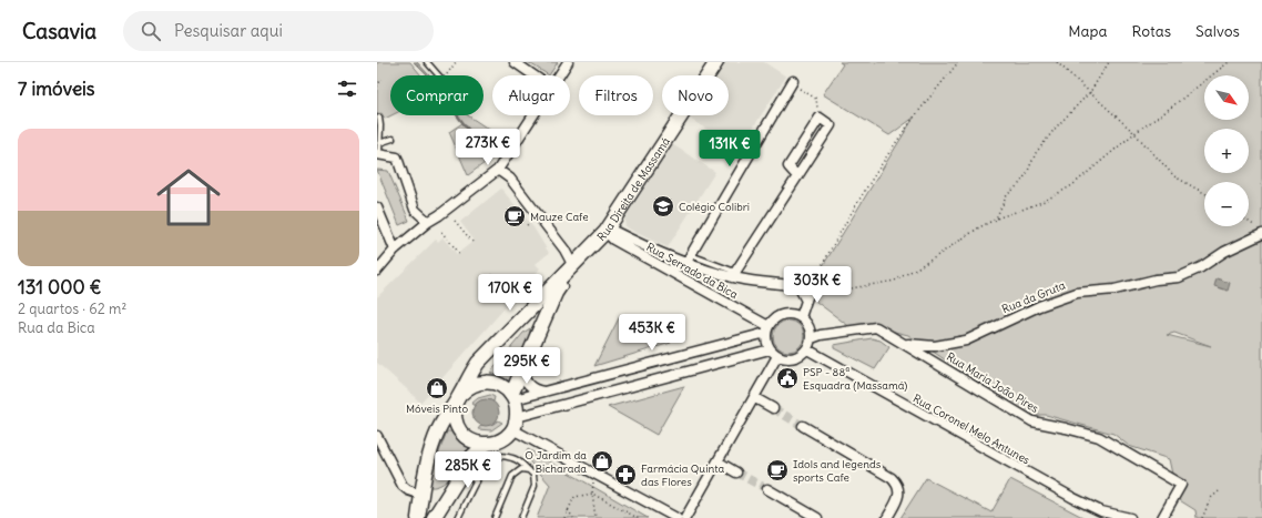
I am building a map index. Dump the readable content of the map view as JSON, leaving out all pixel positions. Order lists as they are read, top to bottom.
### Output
{
  "streets": {
    "main road": ["Rua Direita de Massamá"],
    "street": [
      "Rua Serrado da Bica",
      "Rua da Gruta",
      "Rua Maria João Pires",
      "Rua Coronel Melo Antunes"
    ]
  },
  "crossings": [
    ["Rua Direita de Massamá", "Rua Serrado da Bica"],
    ["Rua Serrado da Bica", "Rua da Gruta"],
    ["Rua Serrado da Bica", "Rua Coronel Melo Antunes"],
    ["Rua da Gruta", "Rua Maria João Pires"],
    ["Rua da Gruta", "Rua Coronel Melo Antunes"]
  ],
  "places": {
    "school or university": ["Colégio Colibri"],
    "cafe": ["Mauze Cafe", "Idols and legends sports Cafe"],
    "public building": ["PSP - 88ª Esquadra (Massamá)"],
    "shop": ["Móveis Pinto", "O Jardim da Bicharada"],
    "pharmacy": ["Farmácia Quinta das Flores"]
  },
  "north": "bottom right",
  "page": {
    "header": "Casavia",
    "search": "Pesquisar aqui",
    "nav": ["Mapa", "Rotas", "Salvos"],
    "heading": "7 imóveis",
    "map_buttons": ["+", "−"],
    "chip": [
      "Comprar",
      "Alugar",
      "Filtros",
      "Novo"
    ],
    "list": [
      {
        "name": "131 000 €",
        "note": "2 quartos · 62 m² · Rua da Bica"
      }
    ],
    "price": [
      "273K €",
      "131K €",
      "303K €",
      "170K €",
      "453K €",
      "295K €",
      "285K €"
    ]
  }
}
